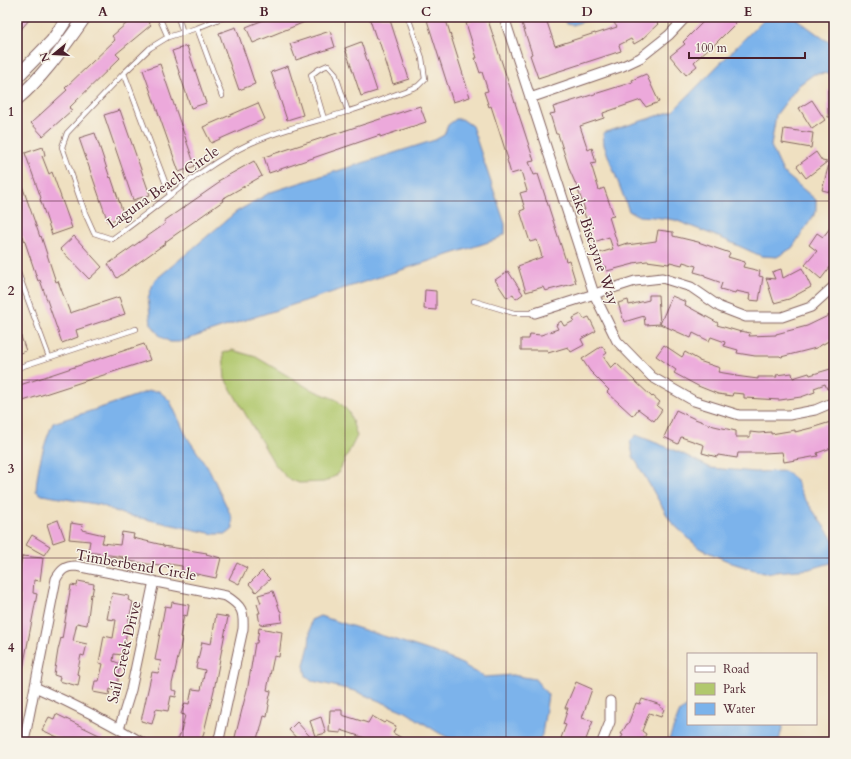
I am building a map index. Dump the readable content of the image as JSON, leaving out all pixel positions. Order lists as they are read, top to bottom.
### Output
{
  "streets": {
    "street": ["Lake Biscayne Way", "Timberbend Circle", "Sail Creek Drive"],
    "lane": ["Laguna Beach Circle"]
  },
  "crossings": [
    ["Timberbend Circle", "Sail Creek Drive"]
  ],
  "legend": ["Road", "Park", "Water"],
  "scale_bar": "100 m",
  "north": "left",
  "grid": {
    "columns": [
      "A",
      "B",
      "C",
      "D",
      "E"
    ],
    "rows": [
      "1",
      "2",
      "3",
      "4"
    ]
  }
}
